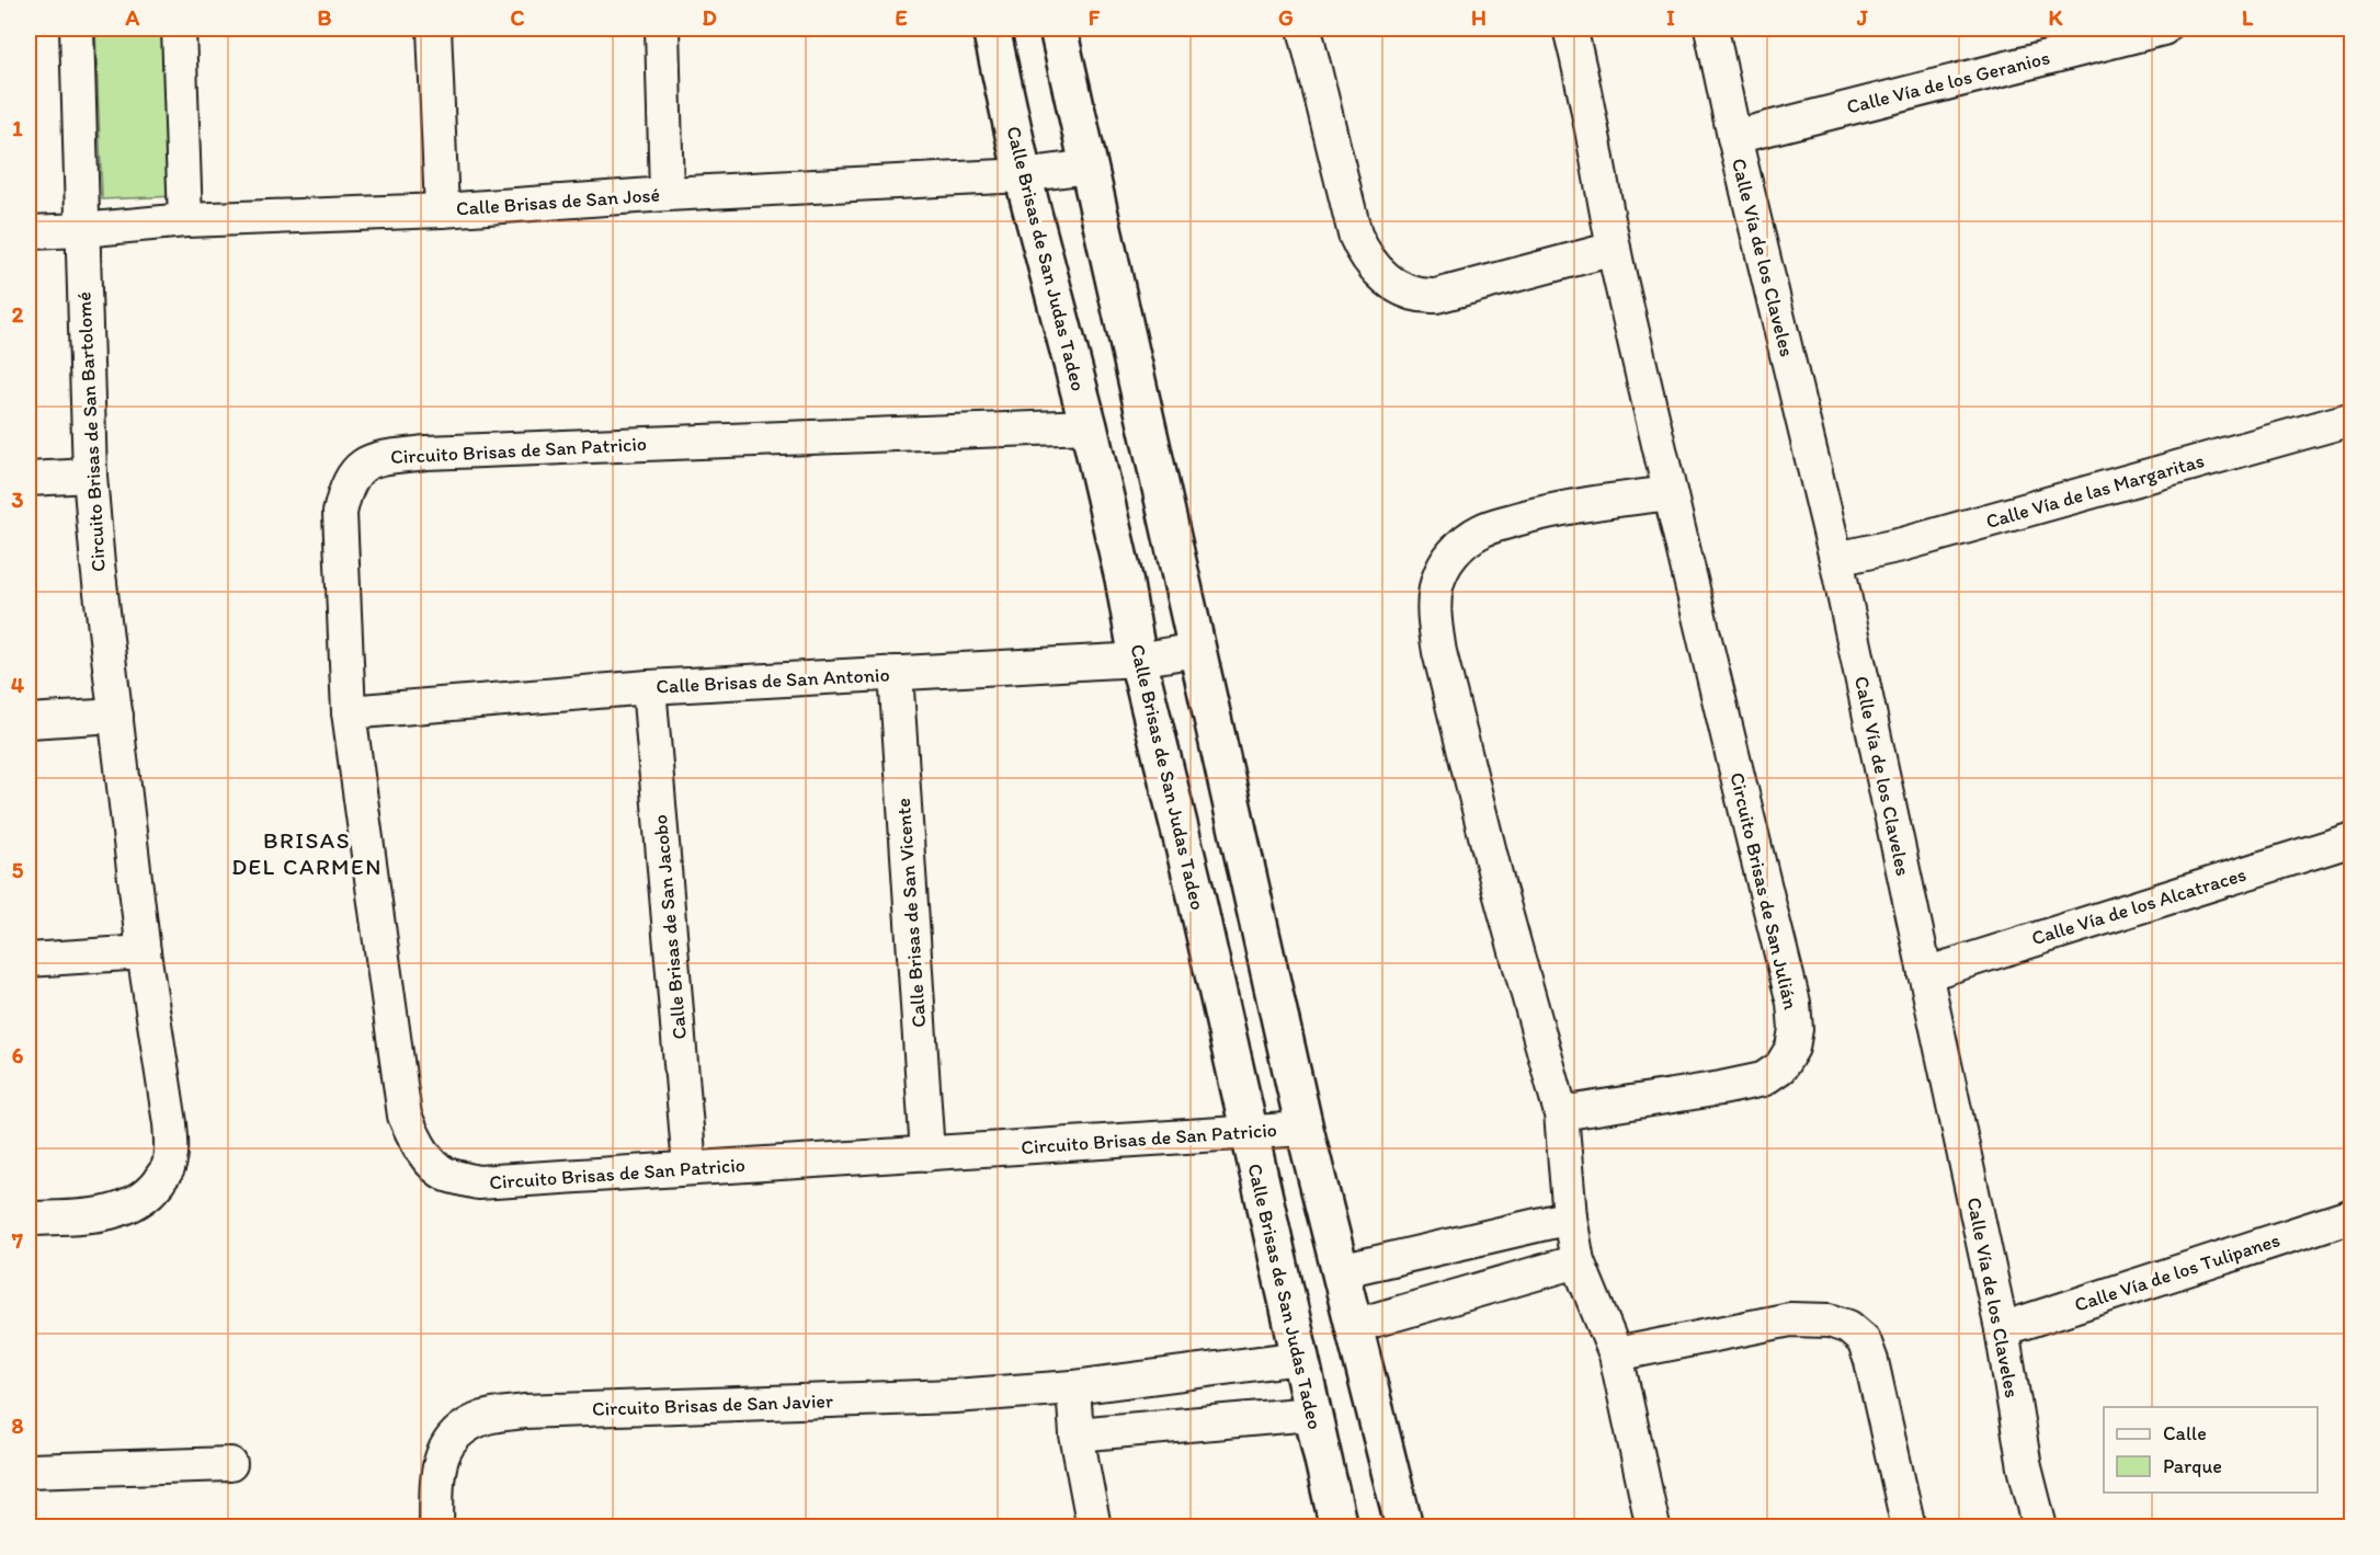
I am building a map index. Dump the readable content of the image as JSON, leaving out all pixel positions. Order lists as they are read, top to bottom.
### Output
{
  "streets": {
    "street": [
      "Calle Vía de los Geranios",
      "Calle Brisas de San José",
      "Calle Vía de los Claveles",
      "Calle Brisas de San Judas Tadeo",
      "Circuito Brisas de San Bartolomé",
      "Circuito Brisas de San Patricio",
      "Calle Vía de las Margaritas",
      "Calle Brisas de San Antonio",
      "Circuito Brisas de San Julián",
      "Calle Vía de los Alcatraces",
      "Calle Brisas de San Vicente",
      "Calle Brisas de San Jacobo",
      "Calle Vía de los Tulipanes",
      "Circuito Brisas de San Javier"
    ]
  },
  "crossings": [
    ["Calle Vía de los Geranios", "Calle Vía de los Claveles"],
    ["Calle Brisas de San José", "Calle Brisas de San Judas Tadeo"],
    ["Calle Brisas de San José", "Circuito Brisas de San Bartolomé"],
    ["Calle Vía de los Claveles", "Calle Vía de las Margaritas"],
    ["Calle Vía de los Claveles", "Calle Vía de los Alcatraces"],
    ["Calle Vía de los Claveles", "Calle Vía de los Tulipanes"],
    ["Calle Brisas de San Judas Tadeo", "Circuito Brisas de San Patricio"],
    ["Calle Brisas de San Judas Tadeo", "Calle Brisas de San Antonio"],
    ["Calle Brisas de San Judas Tadeo", "Circuito Brisas de San Javier"],
    ["Circuito Brisas de San Patricio", "Calle Brisas de San Antonio"],
    ["Circuito Brisas de San Patricio", "Calle Brisas de San Vicente"],
    ["Circuito Brisas de San Patricio", "Calle Brisas de San Jacobo"],
    ["Calle Brisas de San Antonio", "Calle Brisas de San Vicente"],
    ["Calle Brisas de San Antonio", "Calle Brisas de San Jacobo"]
  ],
  "districts": ["BRISAS DEL CARMEN"],
  "legend": ["Calle", "Parque"],
  "grid": {
    "columns": [
      "A",
      "B",
      "C",
      "D",
      "E",
      "F",
      "G",
      "H",
      "I",
      "J",
      "K",
      "L"
    ],
    "rows": [
      "1",
      "2",
      "3",
      "4",
      "5",
      "6",
      "7",
      "8"
    ]
  }
}
